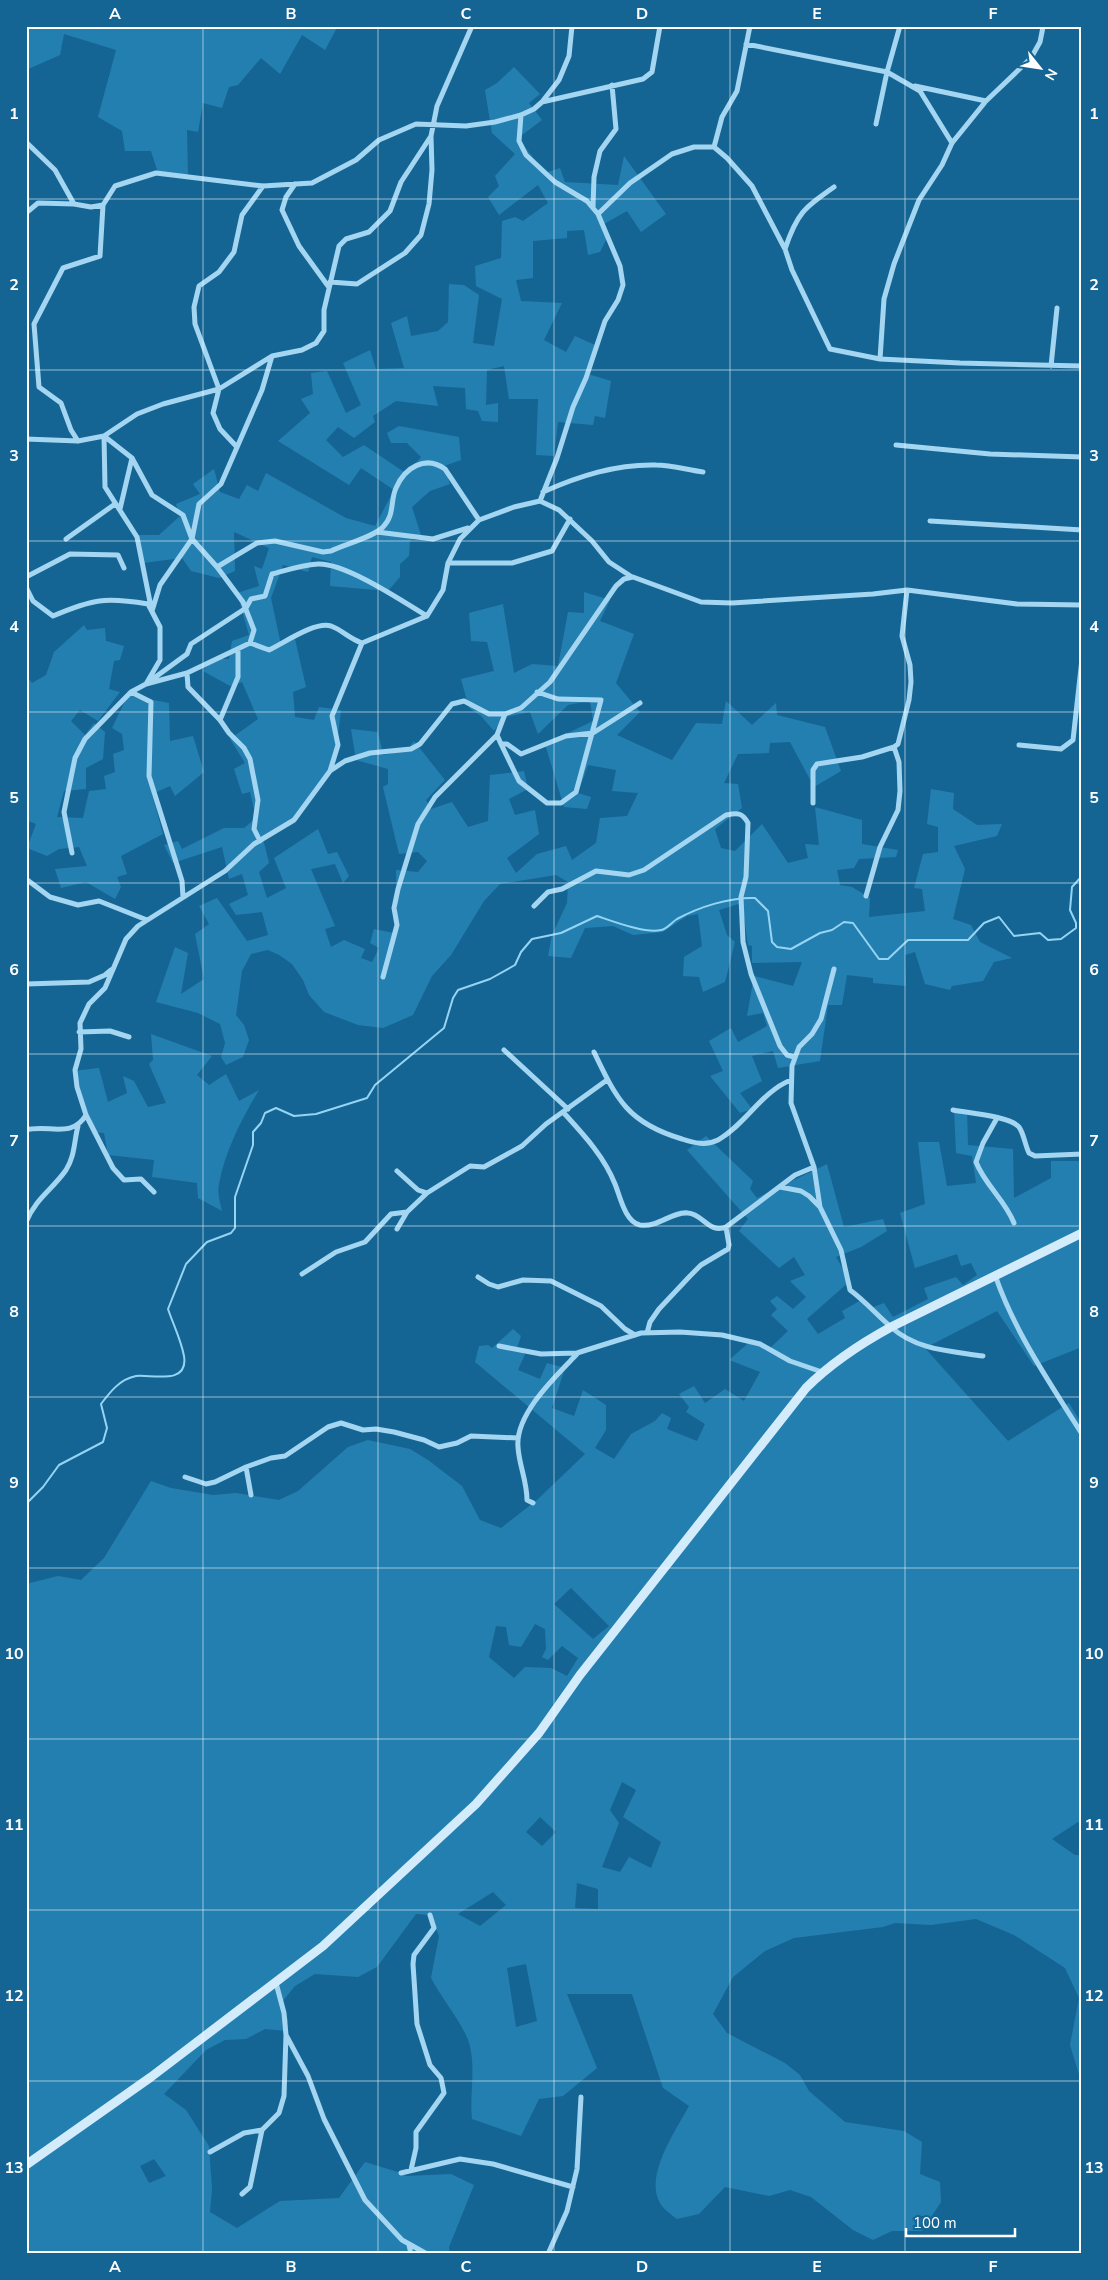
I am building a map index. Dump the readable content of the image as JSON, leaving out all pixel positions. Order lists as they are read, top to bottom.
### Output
{
  "scale_bar": "100 m",
  "north": "bottom right",
  "grid": {
    "columns": [
      "A",
      "B",
      "C",
      "D",
      "E",
      "F"
    ],
    "rows": [
      "1",
      "2",
      "3",
      "4",
      "5",
      "6",
      "7",
      "8",
      "9",
      "10",
      "11",
      "12",
      "13"
    ]
  }
}
